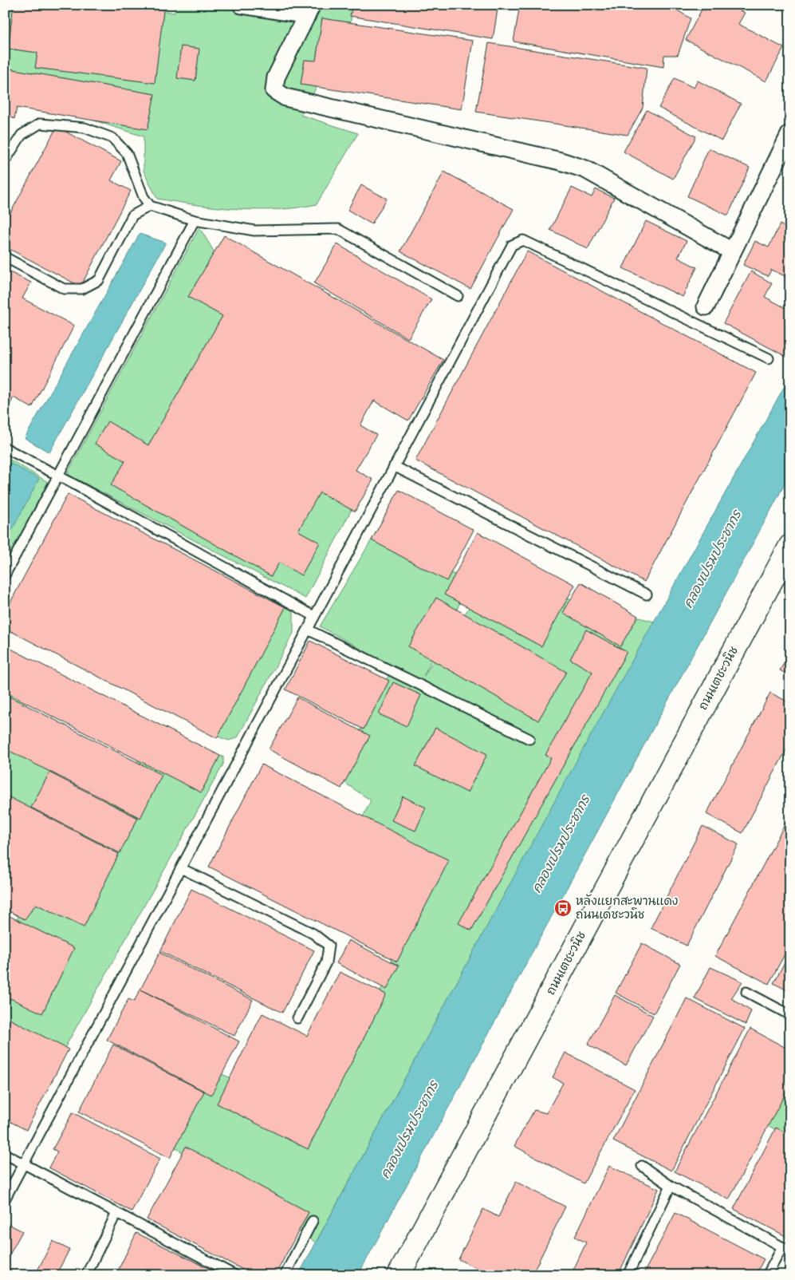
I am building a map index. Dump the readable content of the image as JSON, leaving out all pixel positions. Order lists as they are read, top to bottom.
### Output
{
  "streets": {
    "main road": ["ถนนเตชะวนิช"]
  },
  "water": ["คลองเปรมประชากร"],
  "places": {
    "bus stop": ["หลังแยกสะพานแดง ถนนเดชะวนิช"]
  }
}
